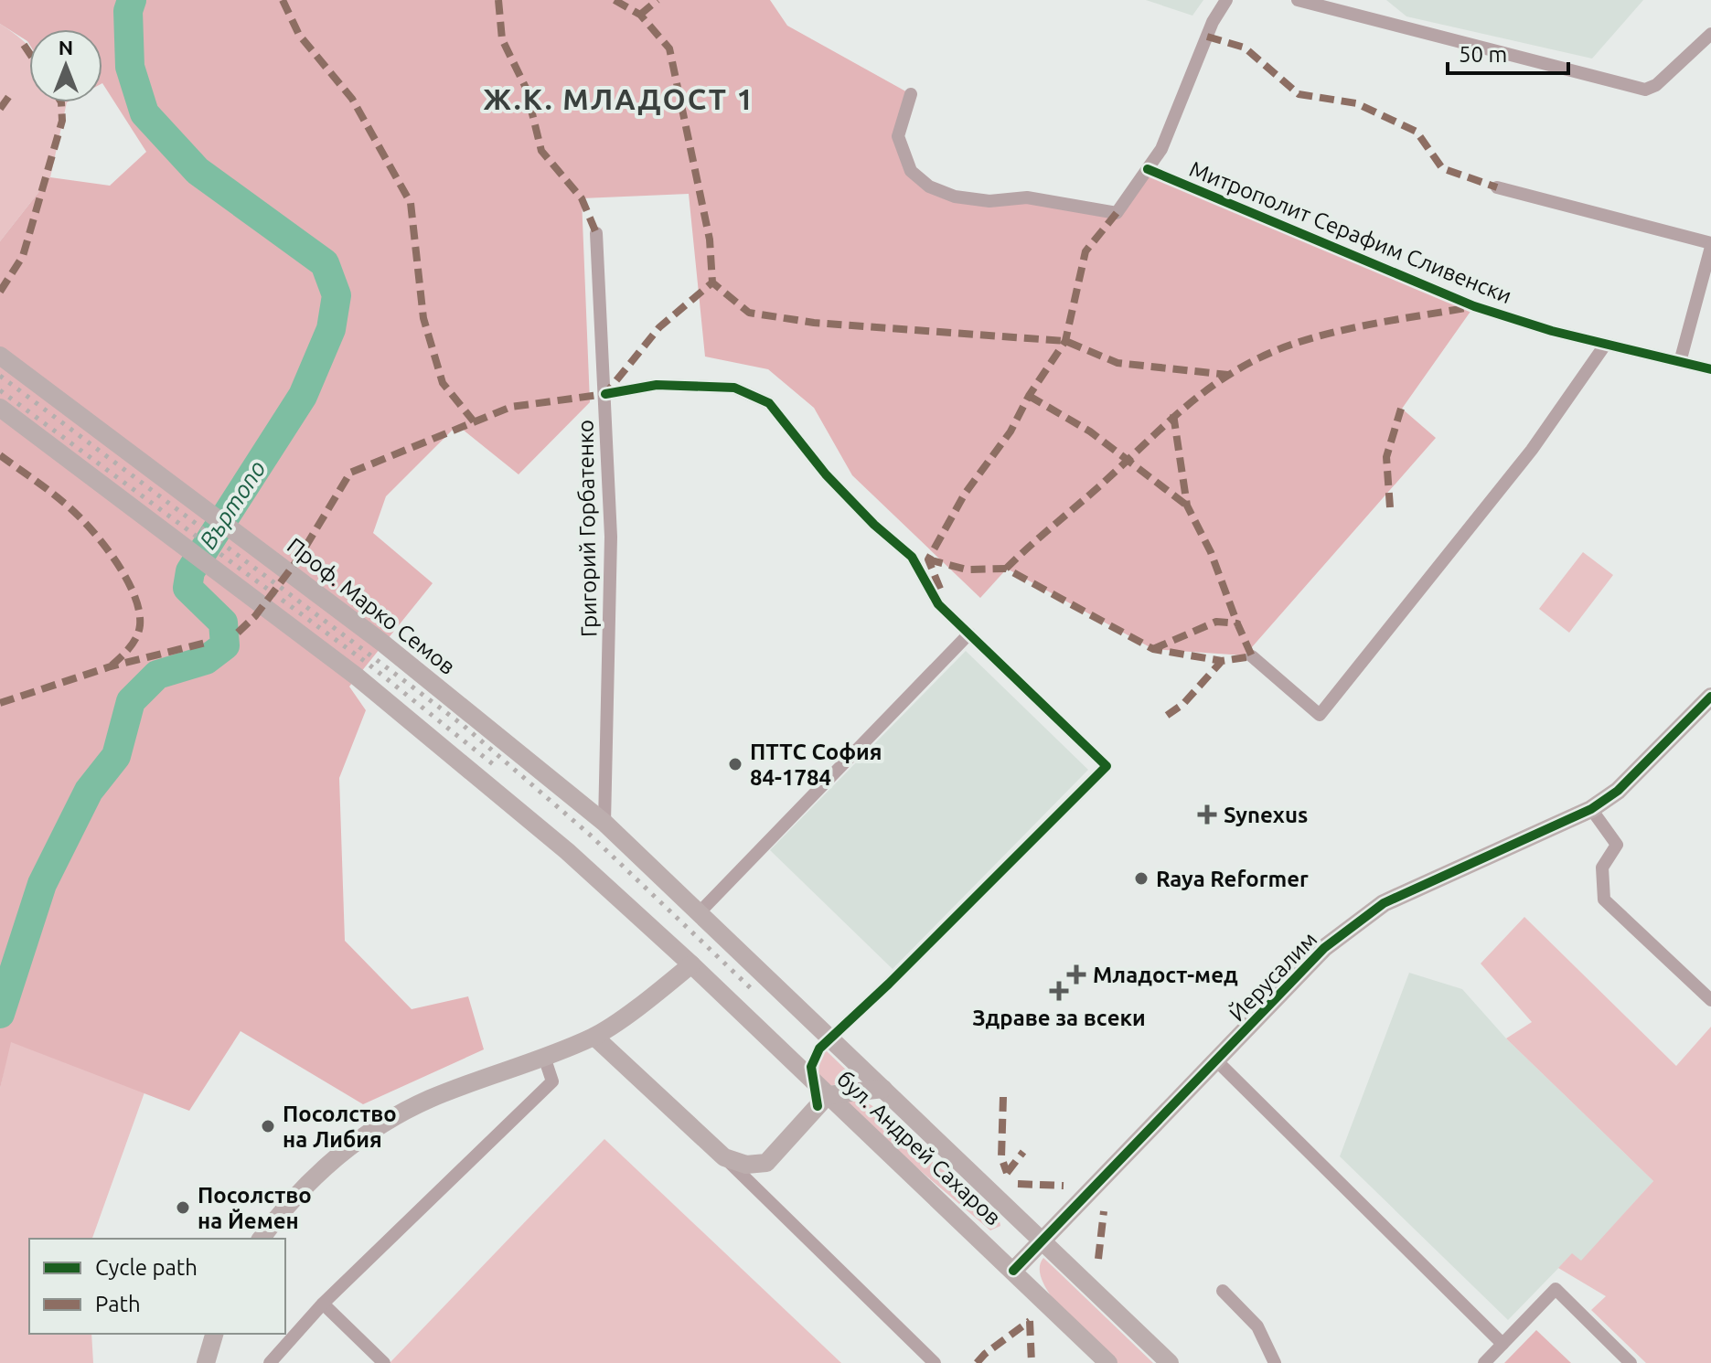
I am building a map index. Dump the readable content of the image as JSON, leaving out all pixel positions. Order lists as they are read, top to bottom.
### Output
{
  "streets": {
    "main road": ["Проф. Марко Семов", "Йерусалим", "бул. Андрей Сахаров"],
    "street": ["Митрополит Серафим Сливенски", "Григорий Горбатенко"]
  },
  "crossings": [
    ["Григорий Горбатенко", "Проф. Марко Семов"],
    ["Проф. Марко Семов", "бул. Андрей Сахаров"],
    ["Йерусалим", "бул. Андрей Сахаров"]
  ],
  "districts": ["Ж.К. МЛАДОСТ 1"],
  "water": ["Въртопо"],
  "places": {
    "other": [
      "ПТТС София 84-1784",
      "Raya Reformer",
      "Посолство на Либия",
      "Посолство на Йемен"
    ],
    "health": ["Synexus", "Младост-мед", "Здраве за всеки"]
  },
  "legend": ["Cycle path", "Path"],
  "scale_bar": "50 m",
  "north": "top"
}
